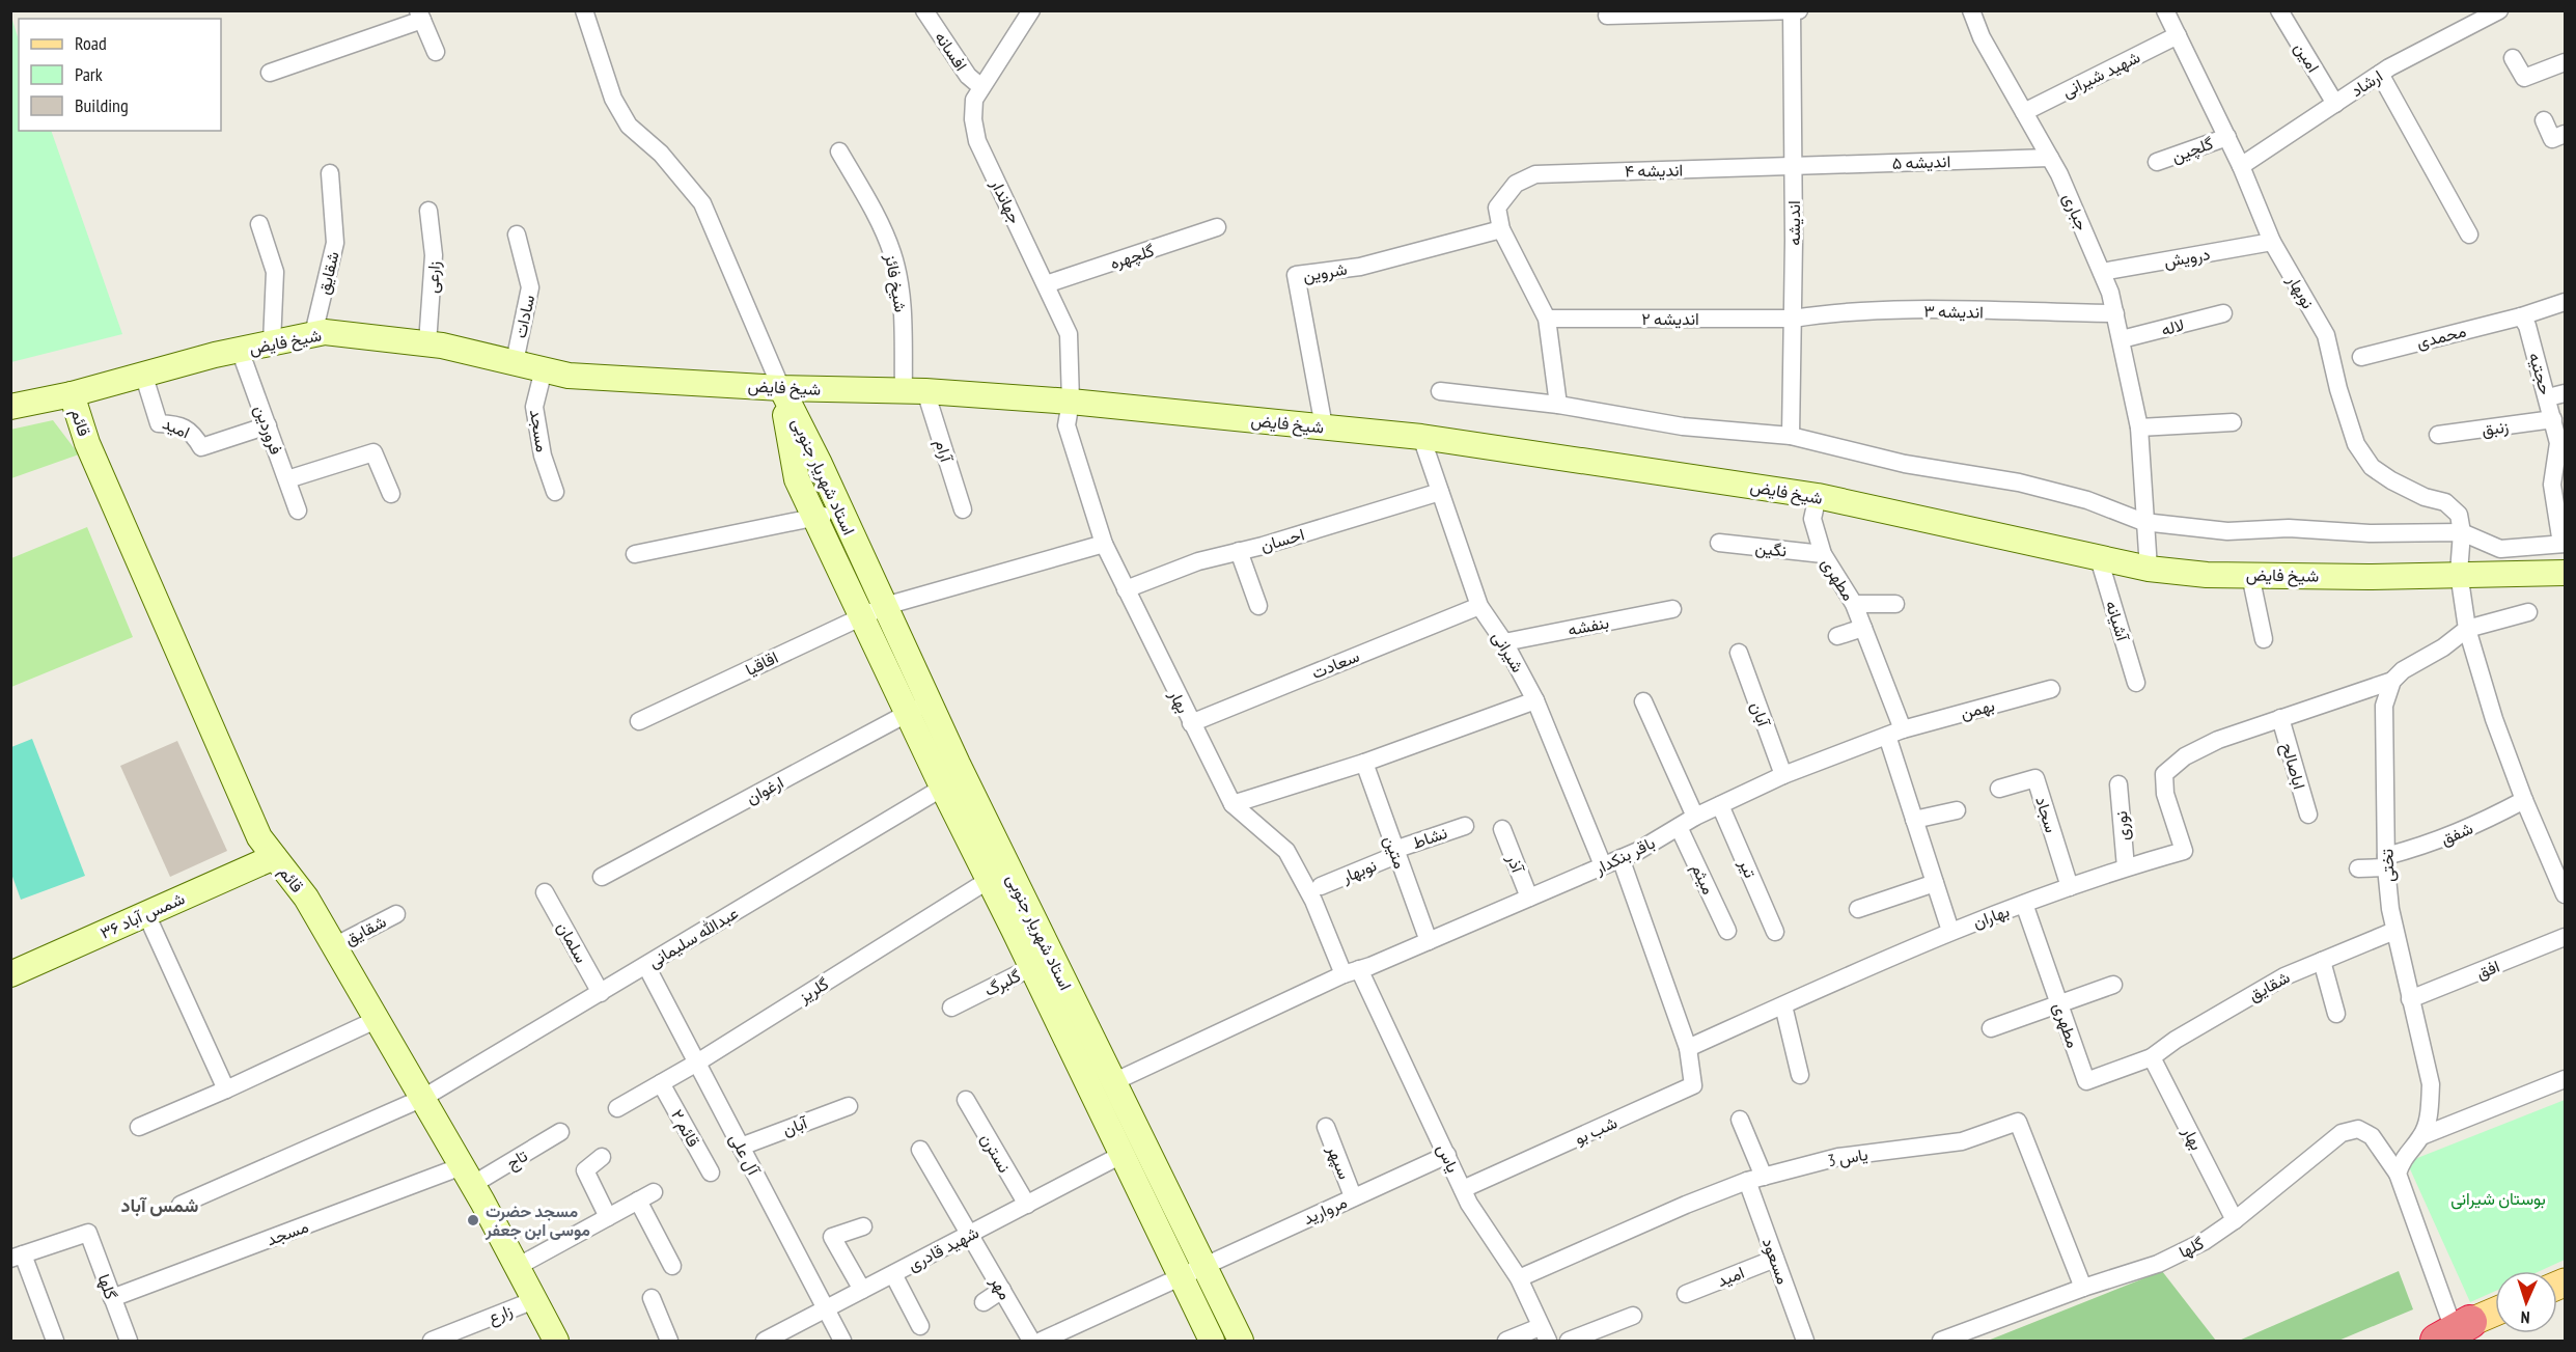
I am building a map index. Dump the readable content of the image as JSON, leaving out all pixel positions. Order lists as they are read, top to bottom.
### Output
{
  "streets": {
    "street": [
      "افسانه",
      "امین",
      "شهید شیرانی",
      "ارشاد",
      "گلچین",
      "اندیشه ۵",
      "اندیشه ۴",
      "جهاندار",
      "جباری",
      "اندیشه",
      "گلچهره",
      "درویش",
      "شروین",
      "شقایق",
      "زارعی",
      "شیخ فائز",
      "نوبهار",
      "اندیشه ۳",
      "سادات",
      "اندیشه ۲",
      "لاله",
      "محمدی",
      "شیخ فایض",
      "حجتیه",
      "قائم",
      "امید",
      "زنبق",
      "فروردین",
      "مسجد",
      "آرام",
      "استاد شهریار جنوبی",
      "احسان",
      "نگین",
      "مطهری",
      "آشیانه",
      "بنفشه",
      "شیرانی",
      "اقاقیا",
      "سعادت",
      "بهار",
      "بهمن",
      "آبان",
      "اباصالح",
      "ارغوان",
      "سجاد",
      "نوری",
      "شفق",
      "نشاط",
      "متین",
      "باقر بنکدار",
      "آذر",
      "تختی",
      "تیر",
      "میثم",
      "شمس آباد ۳۶",
      "بهاران",
      "عبدالله سلیمانی",
      "سلمان",
      "افق",
      "گلبرگ",
      "گلریز",
      "قائم ۲",
      "شب بو",
      "نسترن",
      "آل علی",
      "یاس 3",
      "یاس",
      "تاج",
      "سپهر",
      "مروارید",
      "گلها",
      "شهید قادری",
      "مسعود",
      "مهر",
      "زارع"
    ]
  },
  "crossings": [
    ["افسانه", "جهاندار"],
    ["امین", "ارشاد"],
    ["شهید شیرانی", "جباری"],
    ["شهید شیرانی", "نوبهار"],
    ["ارشاد", "نوبهار"],
    ["گلچین", "نوبهار"],
    ["اندیشه ۵", "اندیشه ۴"],
    ["اندیشه ۵", "جباری"],
    ["اندیشه ۵", "اندیشه"],
    ["اندیشه ۴", "اندیشه"],
    ["اندیشه ۴", "شروین"],
    ["جهاندار", "گلچهره"],
    ["جهاندار", "شیخ فایض"],
    ["جهاندار", "بهار"],
    ["جباری", "درویش"],
    ["جباری", "اندیشه ۳"],
    ["جباری", "لاله"],
    ["جباری", "شیخ فایض"],
    ["اندیشه", "اندیشه ۳"],
    ["اندیشه", "اندیشه ۲"],
    ["درویش", "نوبهار"],
    ["شروین", "شیخ فایض"],
    ["شقایق", "شیخ فایض"],
    ["شقایق", "قائم"],
    ["شقایق", "مطهری"],
    ["شقایق", "بهار"],
    ["شقایق", "تختی"],
    ["زارعی", "شیخ فایض"],
    ["شیخ فائز", "شیخ فایض"],
    ["شیخ فائز", "آرام"],
    ["نوبهار", "نشاط"],
    ["نوبهار", "متین"],
    ["اندیشه ۳", "اندیشه ۲"],
    ["سادات", "شیخ فایض"],
    ["محمدی", "حجتیه"],
    ["شیخ فایض", "قائم"],
    ["شیخ فایض", "امید"],
    ["شیخ فایض", "فروردین"],
    ["شیخ فایض", "مسجد"],
    ["شیخ فایض", "آرام"],
    ["شیخ فایض", "استاد شهریار جنوبی"],
    ["شیخ فایض", "مطهری"],
    ["شیخ فایض", "آشیانه"],
    ["شیخ فایض", "شیرانی"],
    ["شیخ فایض", "بهار"],
    ["حجتیه", "زنبق"],
    ["قائم", "مسجد"],
    ["قائم", "شمس آباد ۳۶"],
    ["قائم", "عبدالله سلیمانی"],
    ["قائم", "تاج"],
    ["قائم", "زارع"],
    ["امید", "فروردین"],
    ["امید", "مسعود"],
    ["مسجد", "تاج"],
    ["مسجد", "گلها"],
    ["استاد شهریار جنوبی", "اقاقیا"],
    ["استاد شهریار جنوبی", "ارغوان"],
    ["استاد شهریار جنوبی", "باقر بنکدار"],
    ["استاد شهریار جنوبی", "عبدالله سلیمانی"],
    ["استاد شهریار جنوبی", "گلبرگ"],
    ["استاد شهریار جنوبی", "گلریز"],
    ["استاد شهریار جنوبی", "مروارید"],
    ["استاد شهریار جنوبی", "شهید قادری"],
    ["احسان", "شیرانی"],
    ["احسان", "بهار"],
    ["نگین", "مطهری"],
    ["مطهری", "بهار"],
    ["مطهری", "بهمن"],
    ["مطهری", "باقر بنکدار"],
    ["مطهری", "بهاران"],
    ["بنفشه", "شیرانی"],
    ["شیرانی", "سعادت"],
    ["شیرانی", "باقر بنکدار"],
    ["اقاقیا", "بهار"],
    ["سعادت", "بهار"],
    ["بهار", "باقر بنکدار"],
    ["بهار", "یاس"],
    ["بهار", "گلها"],
    ["بهمن", "باقر بنکدار"],
    ["آبان", "باقر بنکدار"],
    ["آبان", "آل علی"],
    ["اباصالح", "بهاران"],
    ["سجاد", "بهاران"],
    ["نوری", "بهاران"],
    ["شفق", "تختی"],
    ["نشاط", "متین"],
    ["متین", "باقر بنکدار"],
    ["باقر بنکدار", "آذر"],
    ["باقر بنکدار", "تیر"],
    ["باقر بنکدار", "میثم"],
    ["باقر بنکدار", "یاس"],
    ["تختی", "بهاران"],
    ["تختی", "افق"],
    ["تختی", "گلها"],
    ["بهاران", "شب بو"],
    ["عبدالله سلیمانی", "سلمان"],
    ["عبدالله سلیمانی", "آل علی"],
    ["گلریز", "قائم ۲"],
    ["گلریز", "آل علی"],
    ["شب بو", "یاس"],
    ["نسترن", "شهید قادری"],
    ["آل علی", "شهید قادری"],
    ["یاس 3", "یاس"],
    ["یاس 3", "گلها"],
    ["یاس 3", "مسعود"],
    ["یاس", "مروارید"],
    ["سپهر", "مروارید"],
    ["شهید قادری", "مهر"]
  ],
  "districts": ["شمس آباد"],
  "parks": ["بوستان شیرانی"],
  "places": ["مسجد حضرت موسی ابن جعفر"],
  "legend": ["Road", "Park", "Building"],
  "north": "bottom"
}
